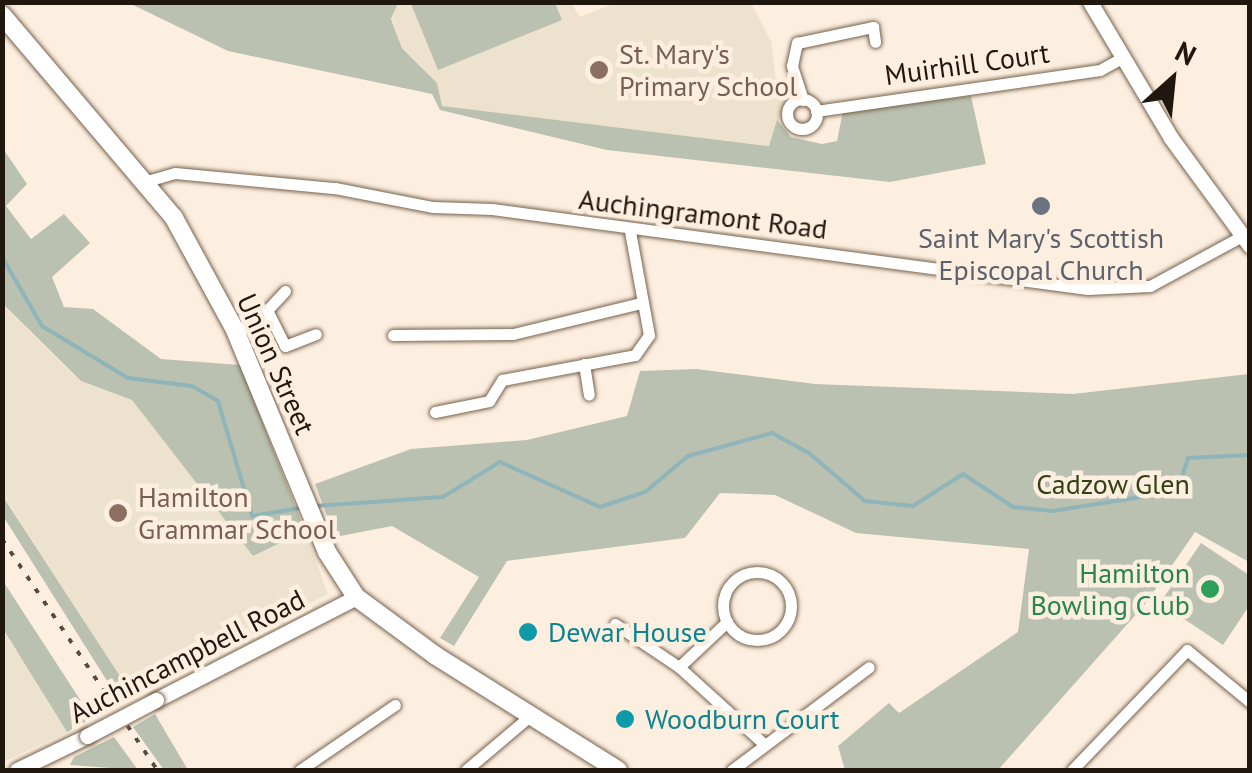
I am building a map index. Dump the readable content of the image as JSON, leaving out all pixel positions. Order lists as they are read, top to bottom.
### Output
{
  "streets": {
    "main road": ["Union Street"],
    "street": ["Muirhill Court", "Auchingramont Road", "Auchincampbell Road"]
  },
  "crossings": [
    ["Auchingramont Road", "Union Street"],
    ["Union Street", "Auchincampbell Road"]
  ],
  "parks": ["Cadzow Glen"],
  "places": [
    "St. Mary's Primary School",
    "Saint Mary's Scottish Episcopal Church",
    "Hamilton Grammar School",
    "Hamilton Bowling Club",
    "Dewar House",
    "Woodburn Court"
  ],
  "north": "top right"
}
